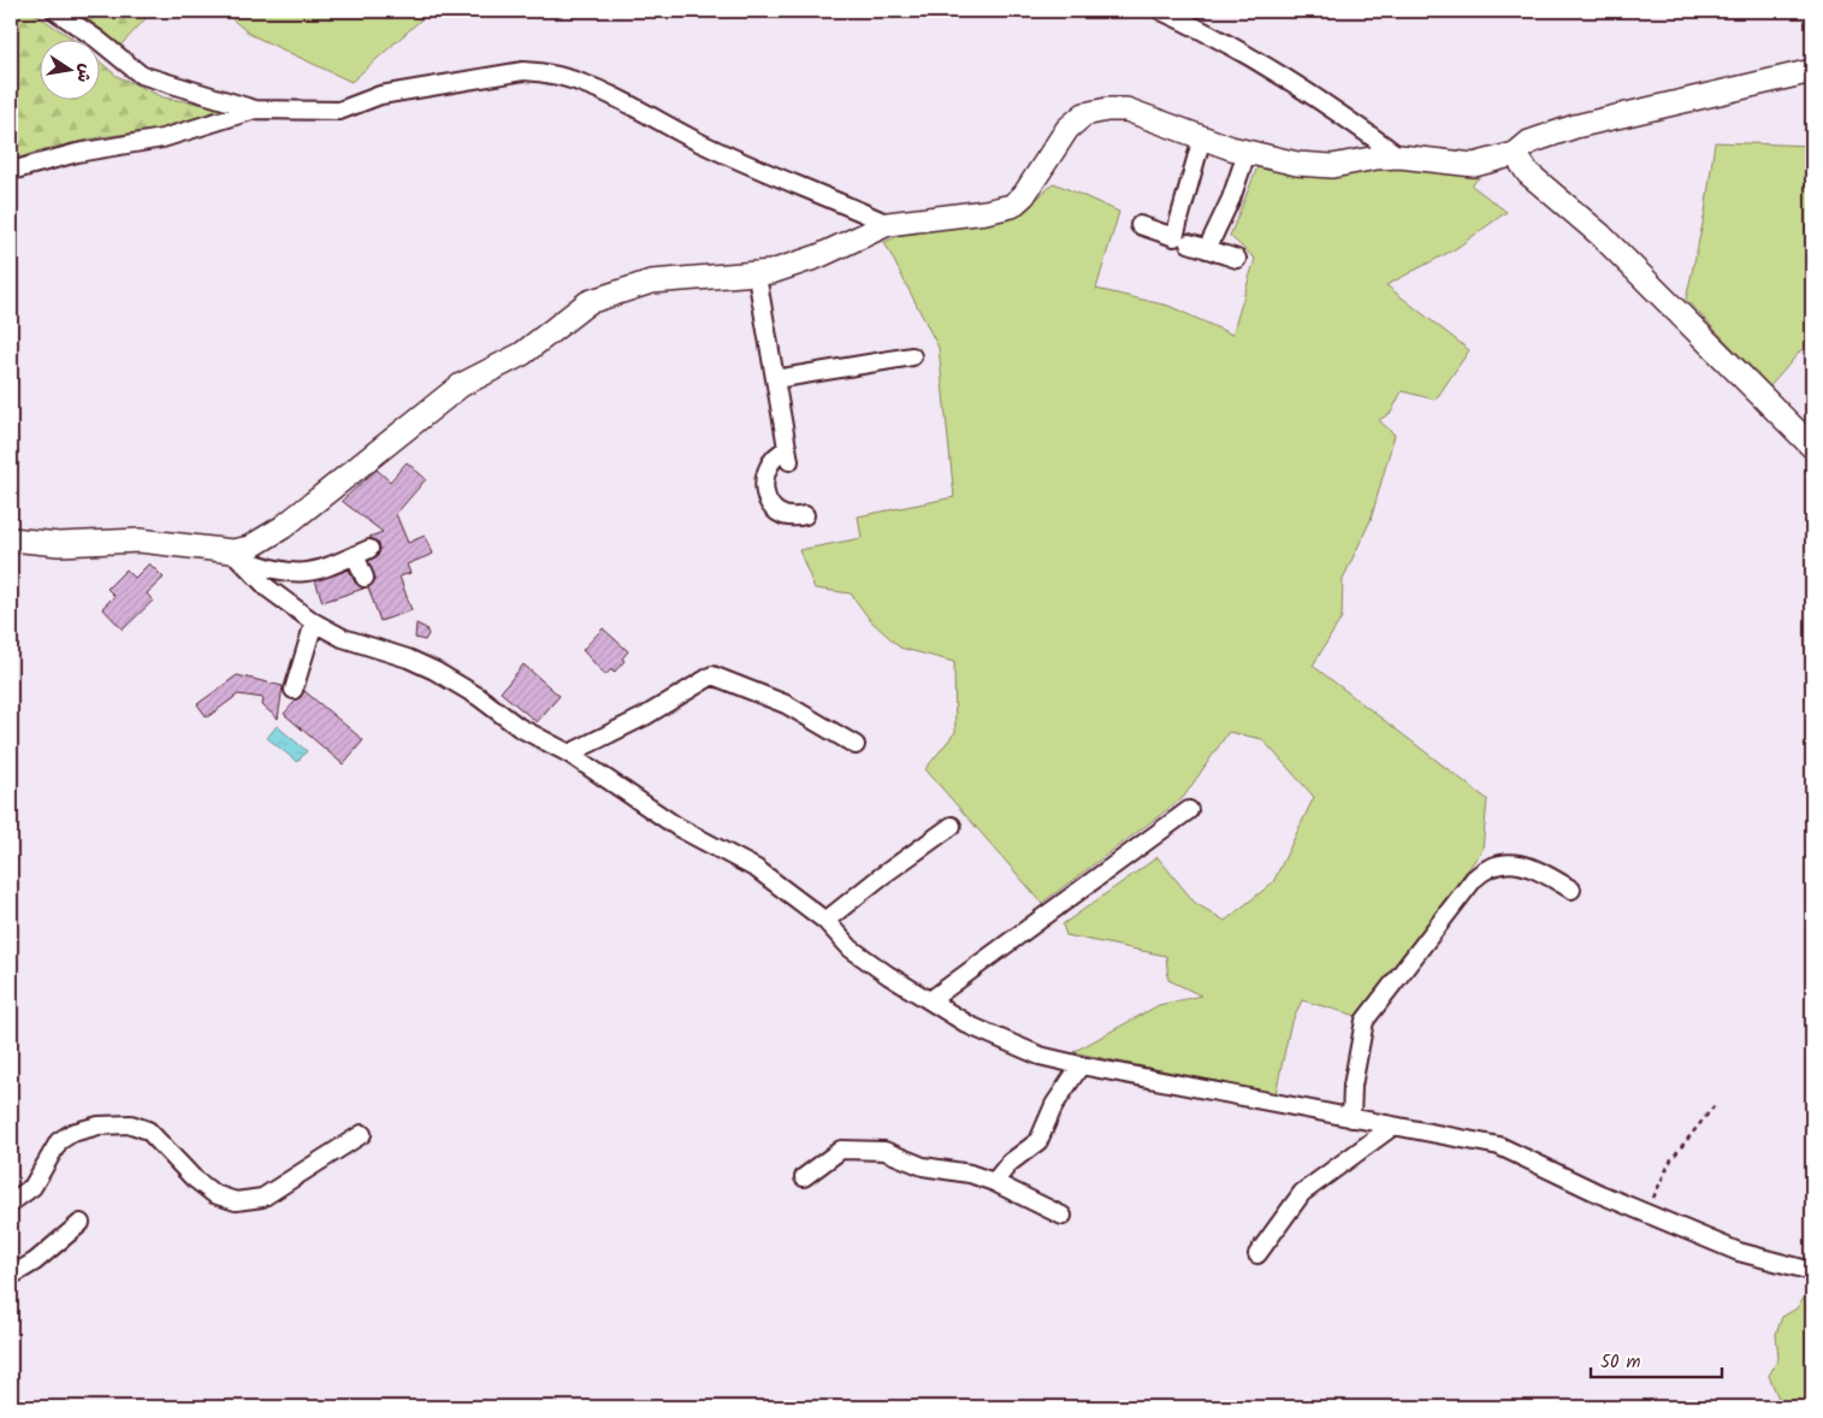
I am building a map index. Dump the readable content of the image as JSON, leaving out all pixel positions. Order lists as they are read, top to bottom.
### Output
{
  "scale_bar": "50 m",
  "north": "right"
}
